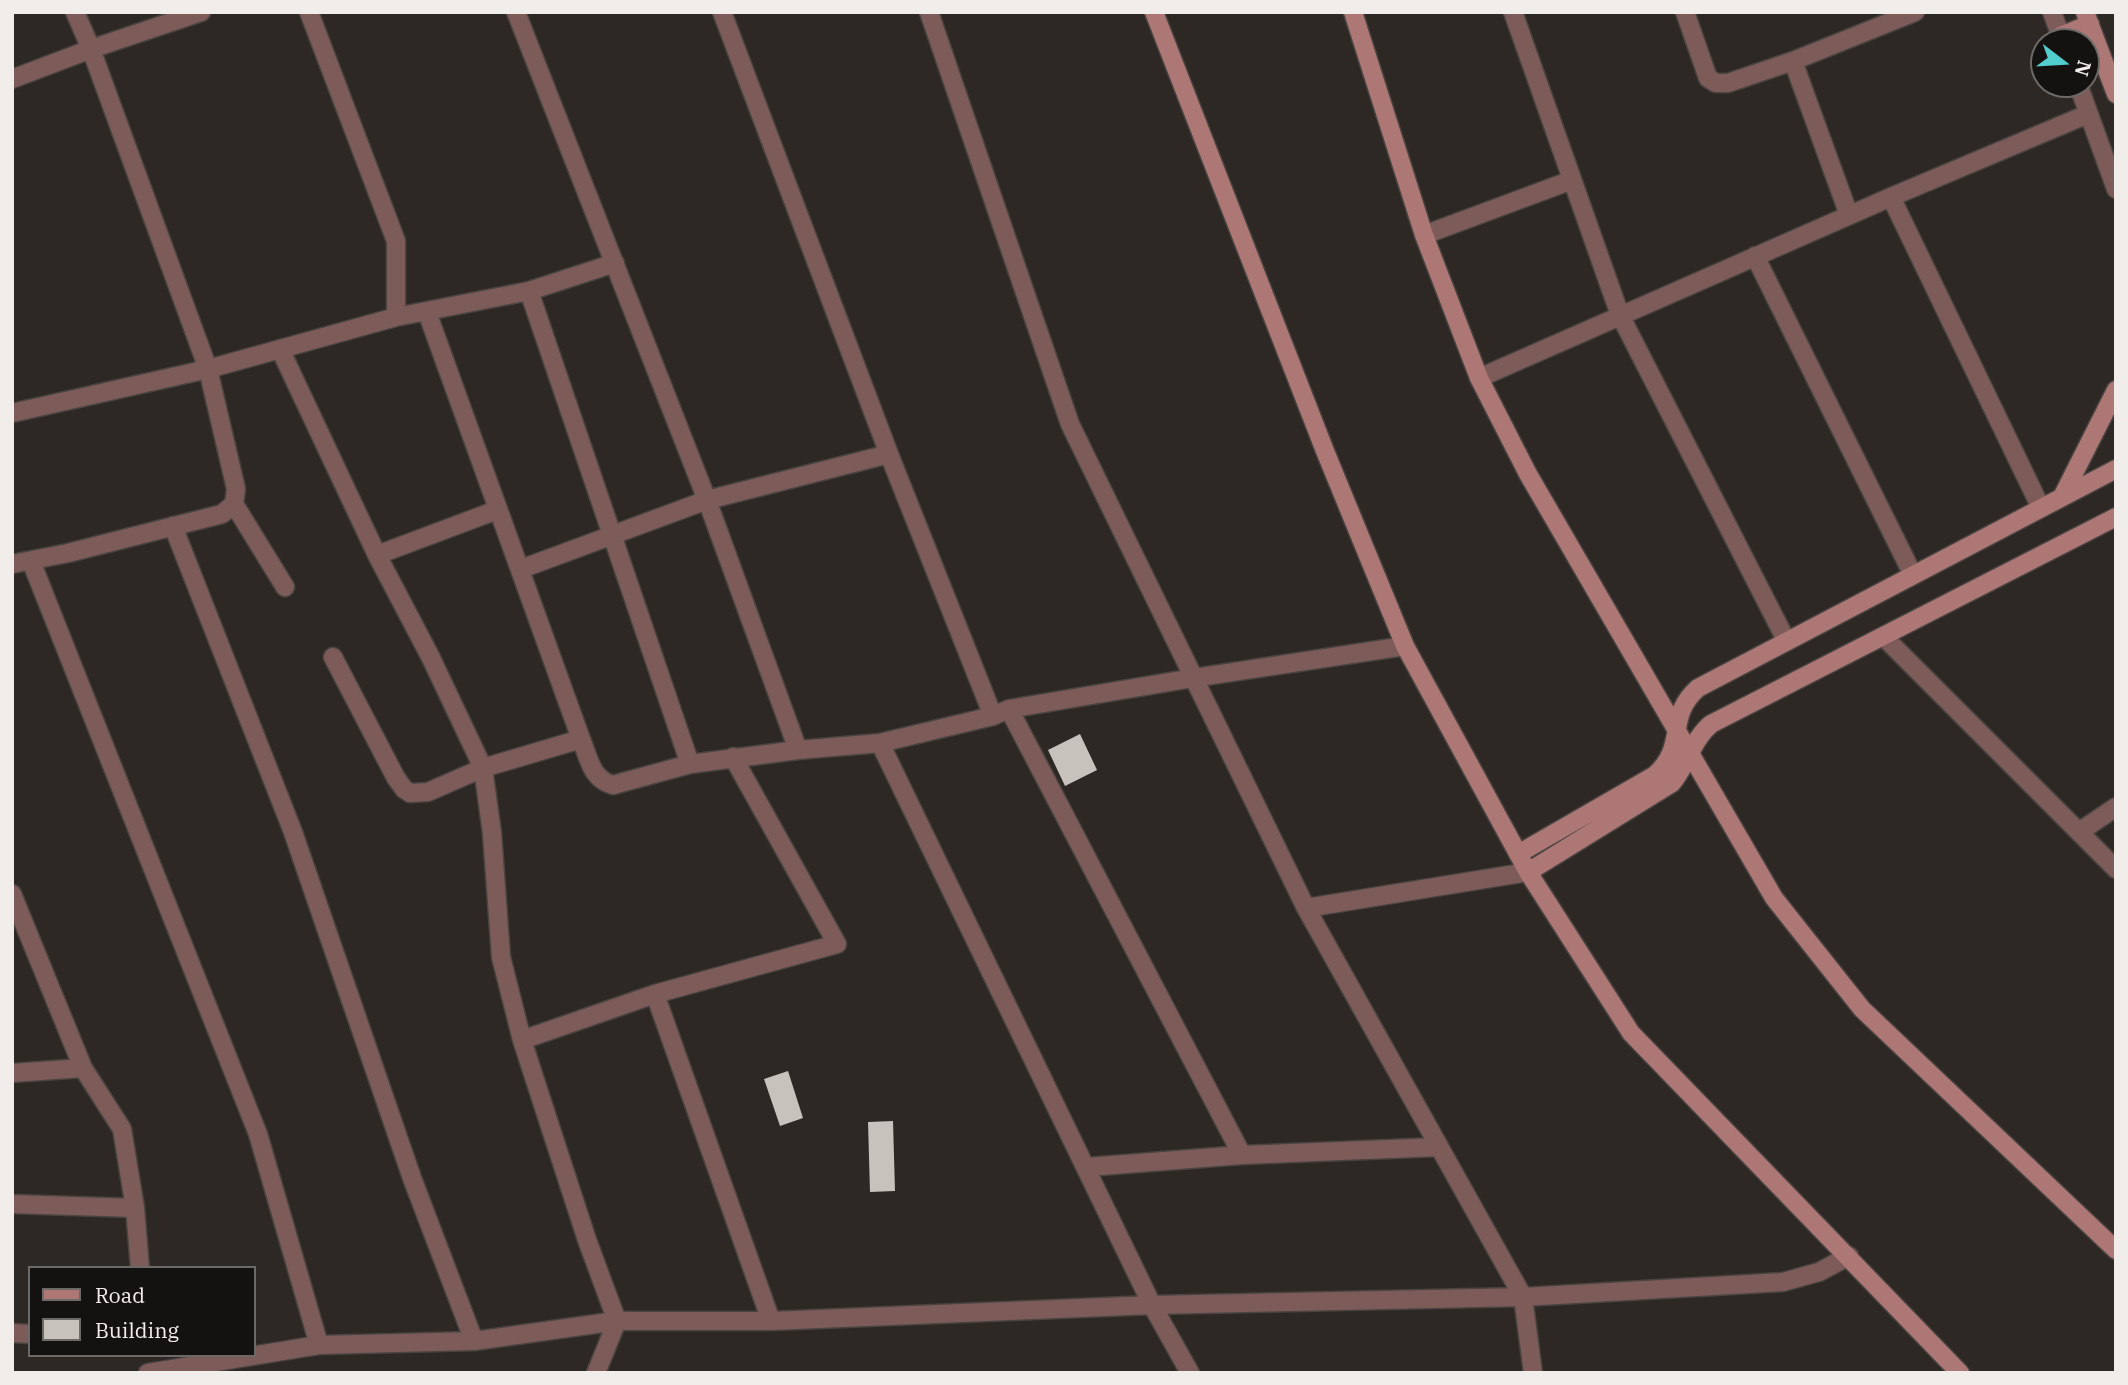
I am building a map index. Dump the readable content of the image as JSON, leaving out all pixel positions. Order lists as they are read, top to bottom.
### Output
{
  "legend": ["Road", "Building"],
  "north": "right"
}
